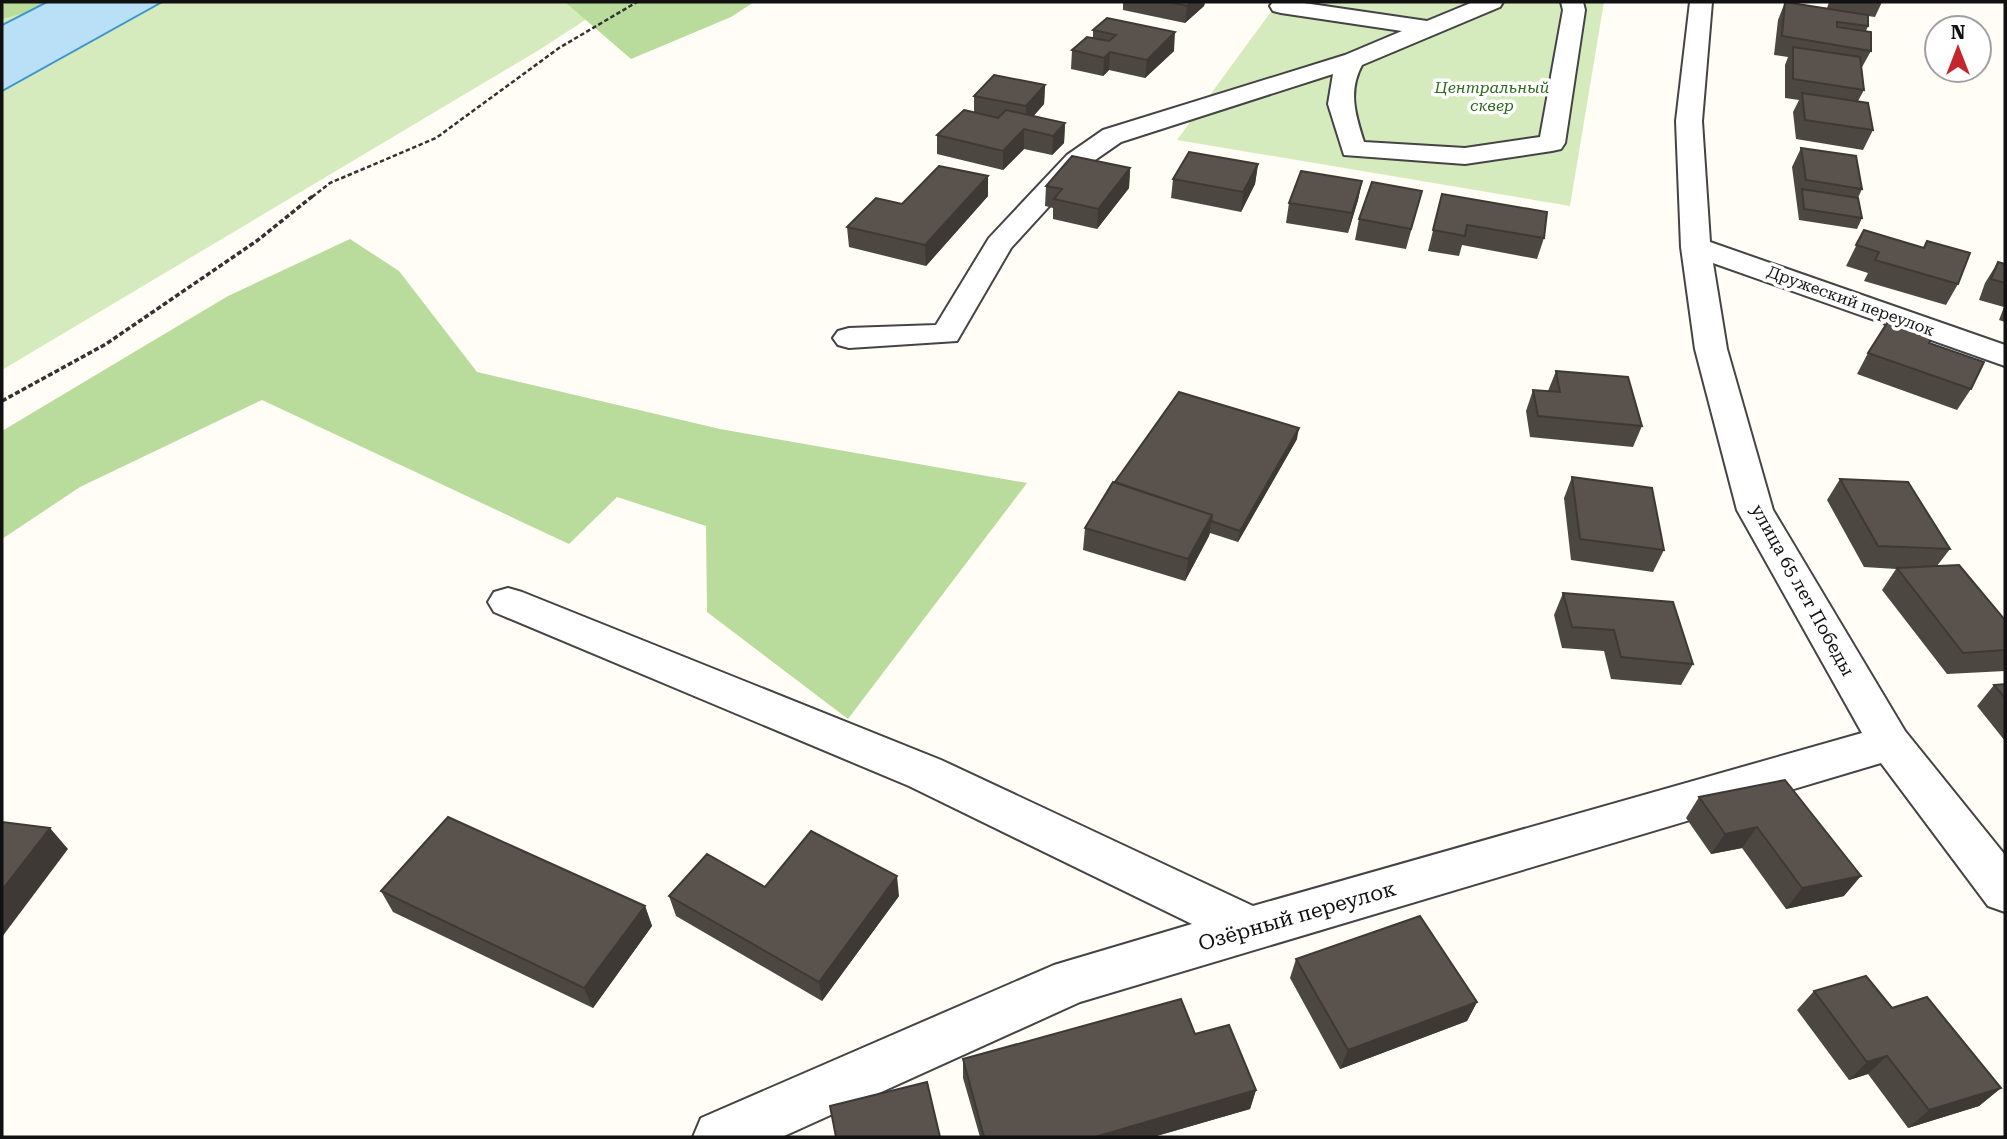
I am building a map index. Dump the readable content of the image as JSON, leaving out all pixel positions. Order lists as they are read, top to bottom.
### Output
{
  "streets": {
    "street": ["Дружеский переулок", "улица 65 лет Победы", "Озёрный переулок"]
  },
  "crossings": [
    ["Дружеский переулок", "улица 65 лет Победы"],
    ["улица 65 лет Победы", "Озёрный переулок"]
  ],
  "parks": ["Центральный сквер"],
  "north": "top"
}
